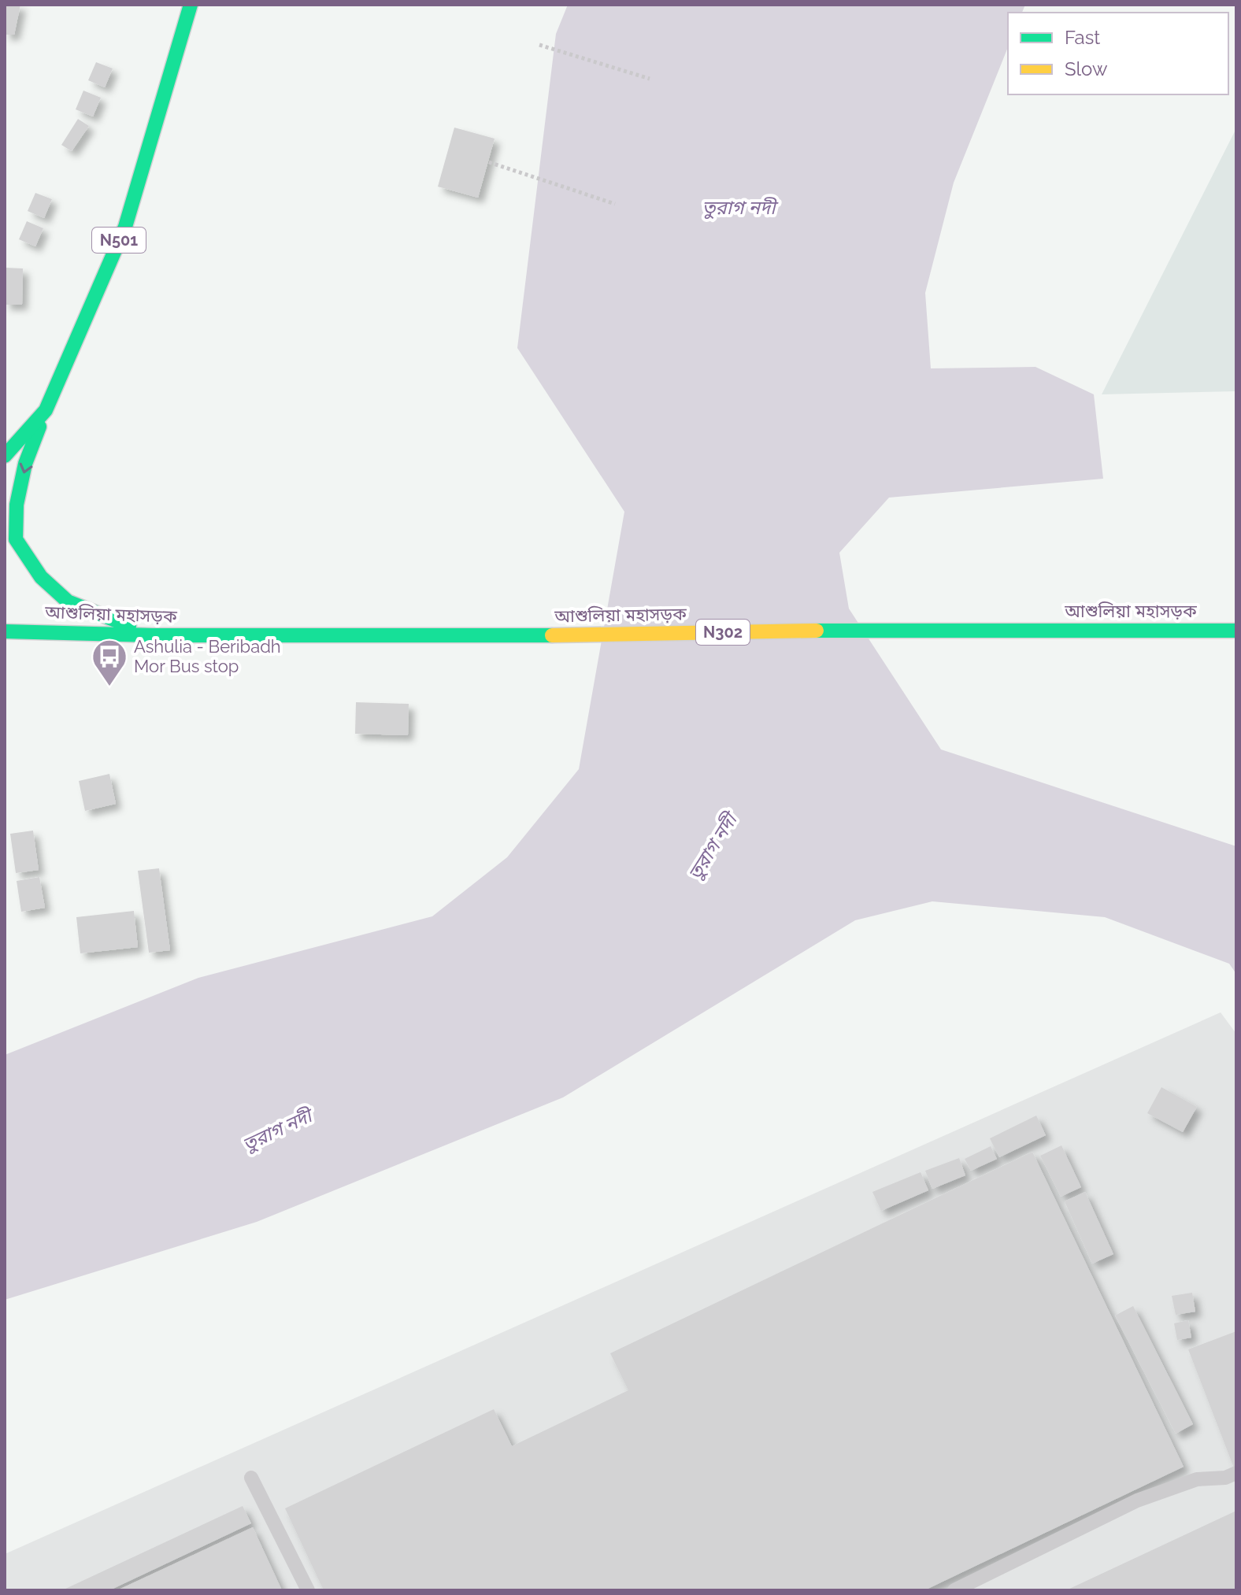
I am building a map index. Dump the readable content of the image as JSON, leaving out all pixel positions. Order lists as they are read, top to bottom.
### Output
{
  "streets": {
    "highway": ["N501", "আশুলিয়া মহাসড়ক", "N302"]
  },
  "water": ["তুরাগ নদী"],
  "places": {
    "bus stop": ["Ashulia - Beribadh Mor Bus stop"]
  },
  "legend": ["Fast", "Slow"]
}
